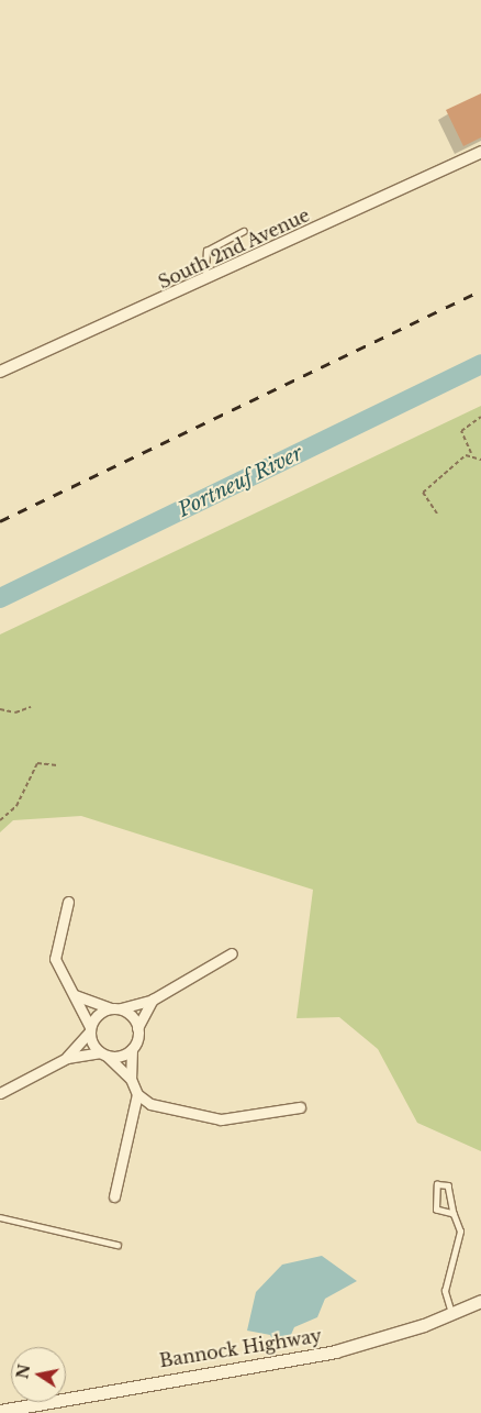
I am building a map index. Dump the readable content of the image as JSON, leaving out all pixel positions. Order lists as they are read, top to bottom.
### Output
{
  "streets": {
    "main road": ["Bannock Highway"],
    "street": ["South 2nd Avenue"]
  },
  "water": ["Portneuf River"],
  "north": "left"
}
